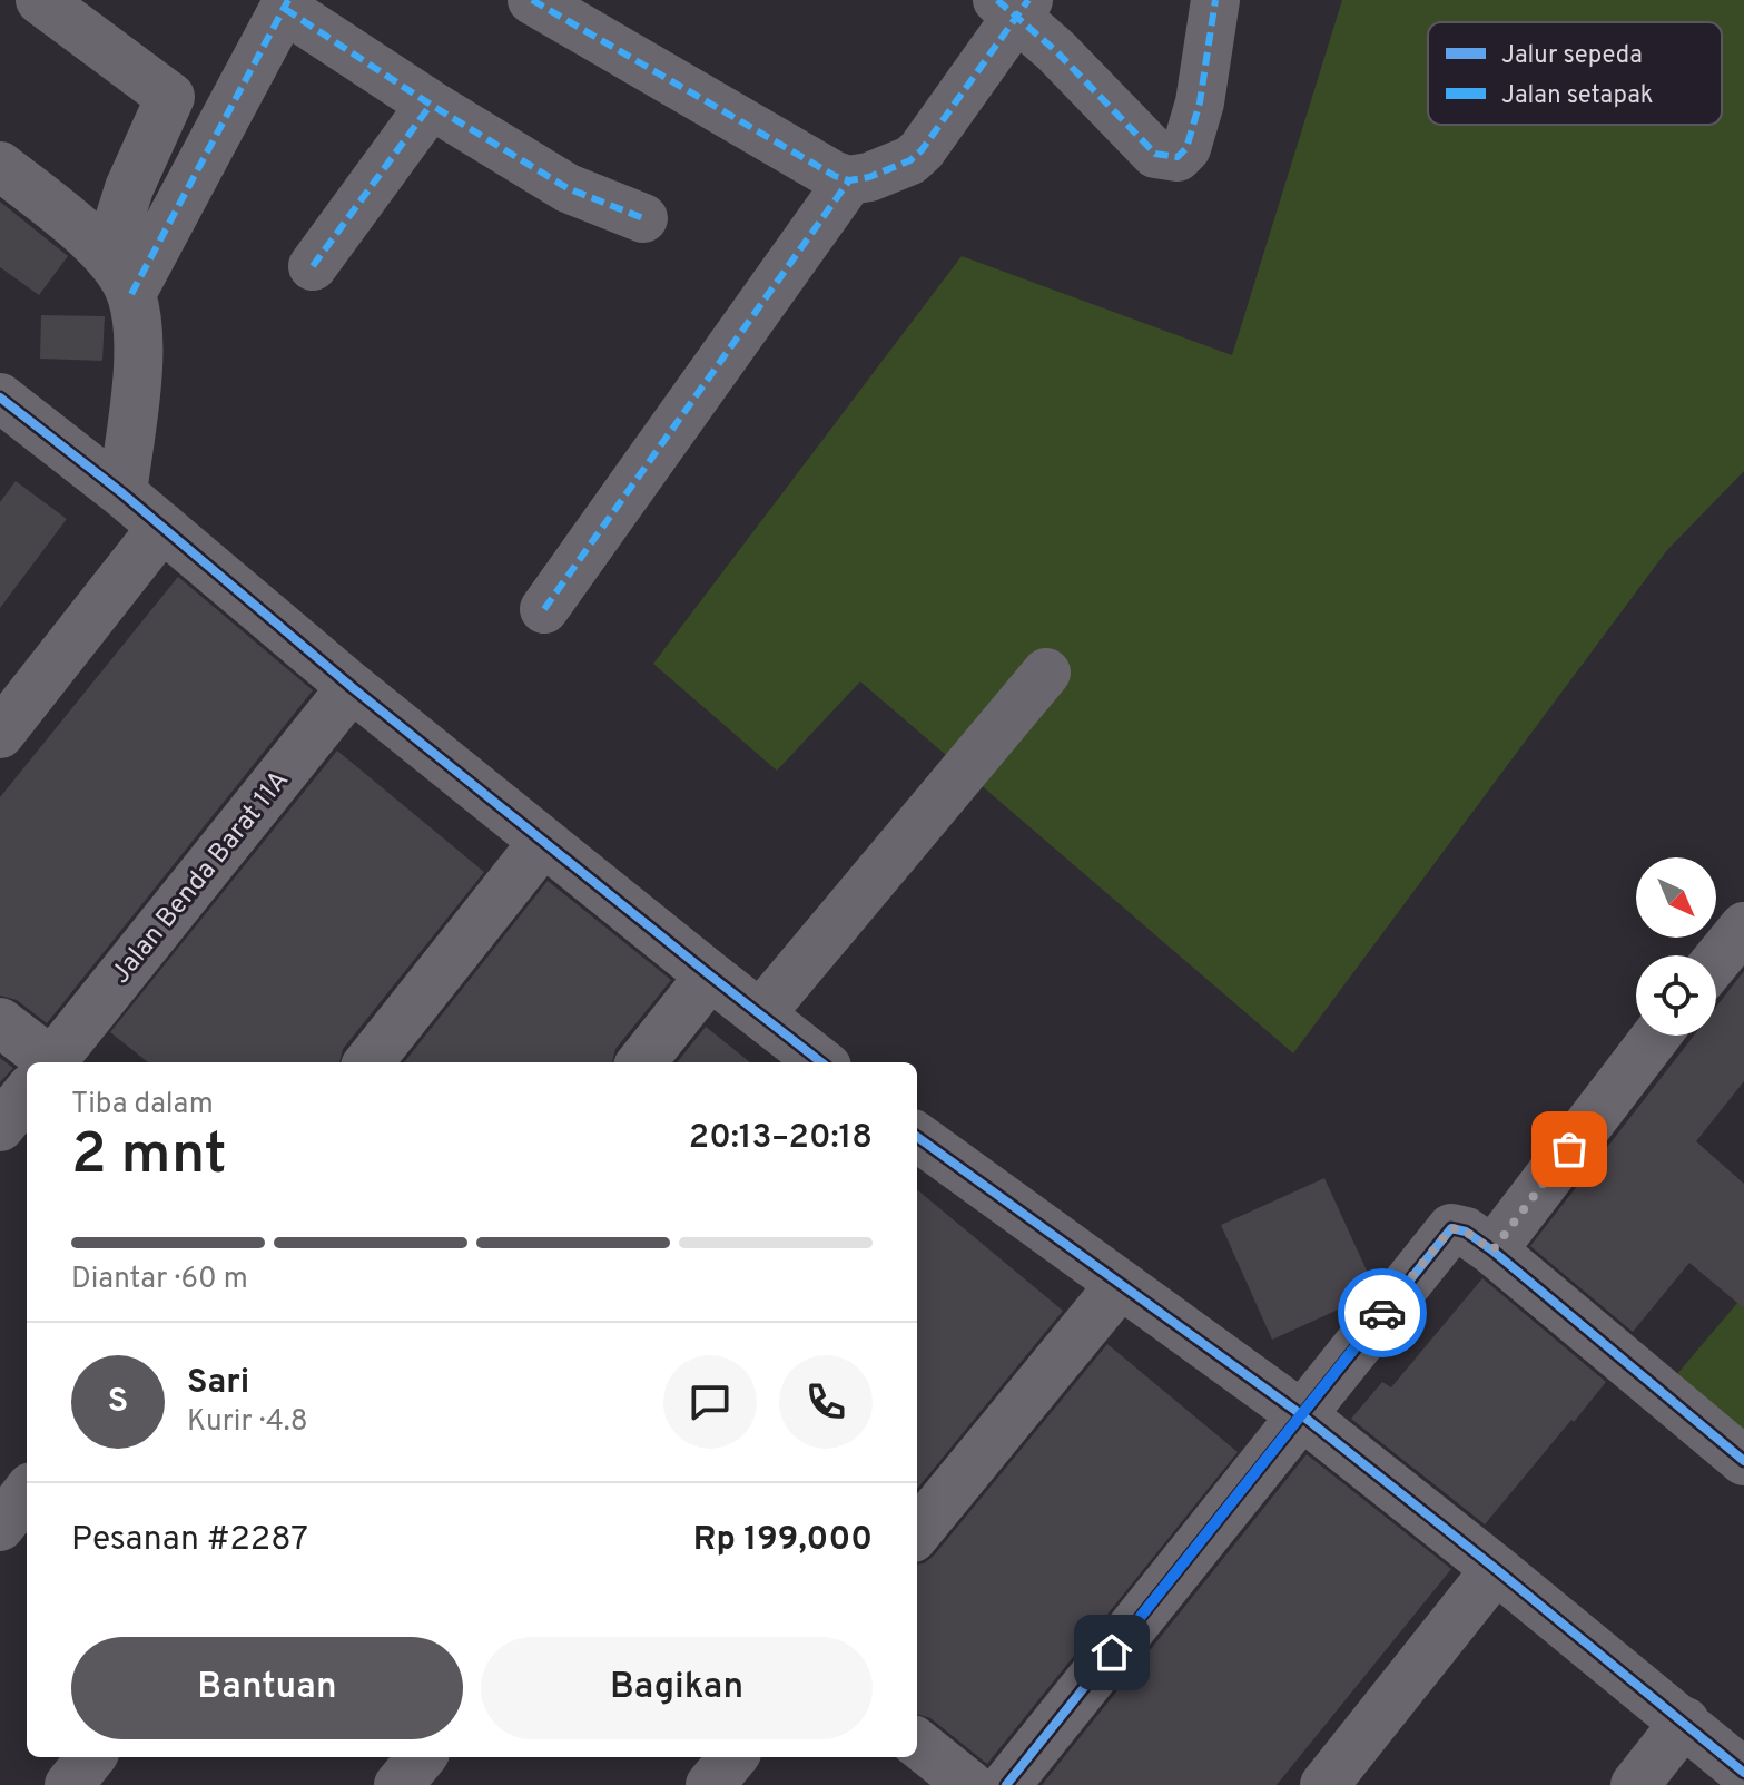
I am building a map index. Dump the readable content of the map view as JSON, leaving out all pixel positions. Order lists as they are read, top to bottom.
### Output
{
  "streets": {
    "street": ["Jalan Benda Barat 11A"]
  },
  "legend": ["Jalur sepeda", "Jalan setapak"],
  "north": "bottom right",
  "page": {
    "heading": ["2 mnt", "Tiba dalam", "20:13–20:18"],
    "panel": [
      "Sari",
      "Kurir · 4.8",
      "Pesanan #2287",
      "Rp 199,000"
    ],
    "bar": "Diantar · 60 m",
    "round": "S",
    "buttons": ["Bantuan", "Bagikan"]
  }
}
